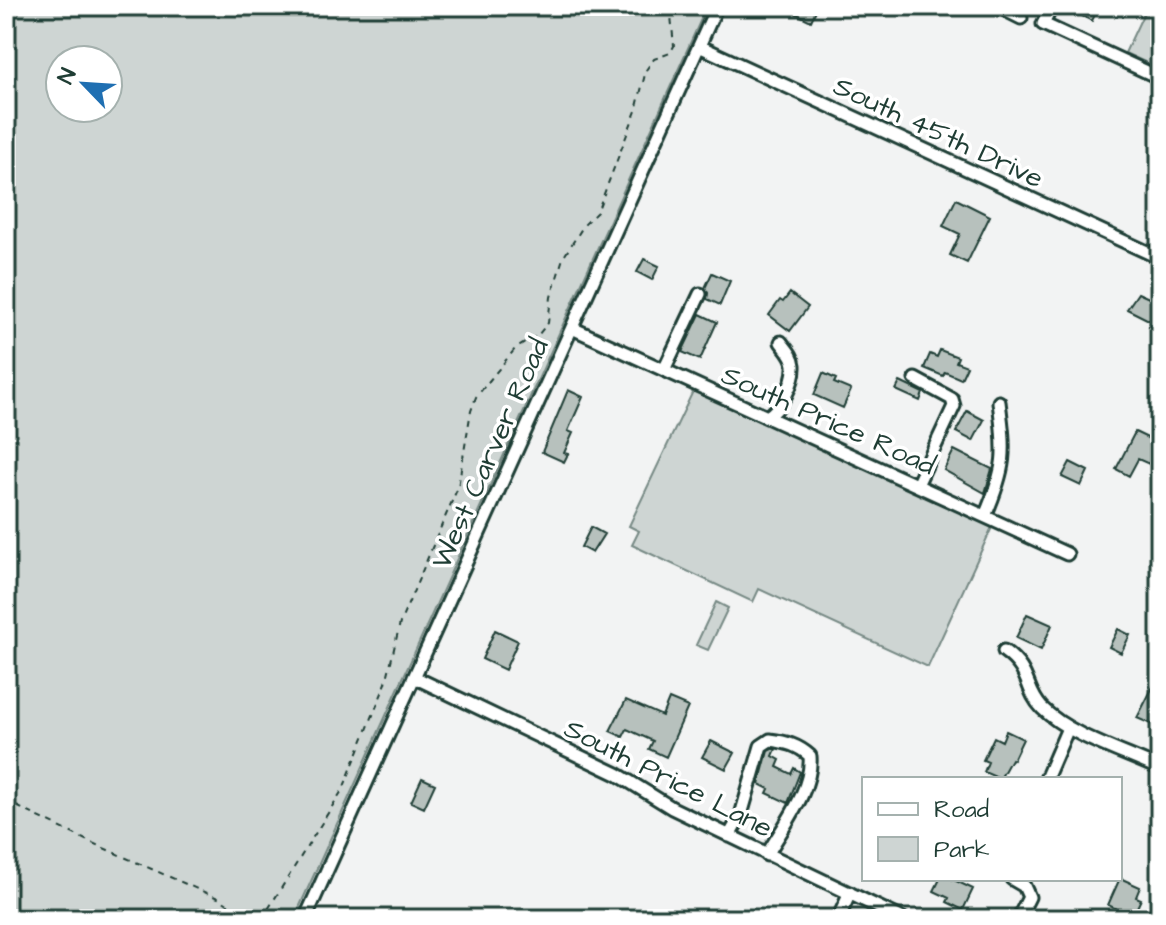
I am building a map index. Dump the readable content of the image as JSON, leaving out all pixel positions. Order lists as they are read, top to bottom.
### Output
{
  "streets": {
    "street": [
      "South 45th Drive",
      "South Price Road",
      "West Carver Road",
      "South Price Lane"
    ]
  },
  "crossings": [
    ["South 45th Drive", "West Carver Road"],
    ["South Price Road", "West Carver Road"],
    ["West Carver Road", "South Price Lane"]
  ],
  "legend": ["Road", "Park"],
  "north": "top left"
}
